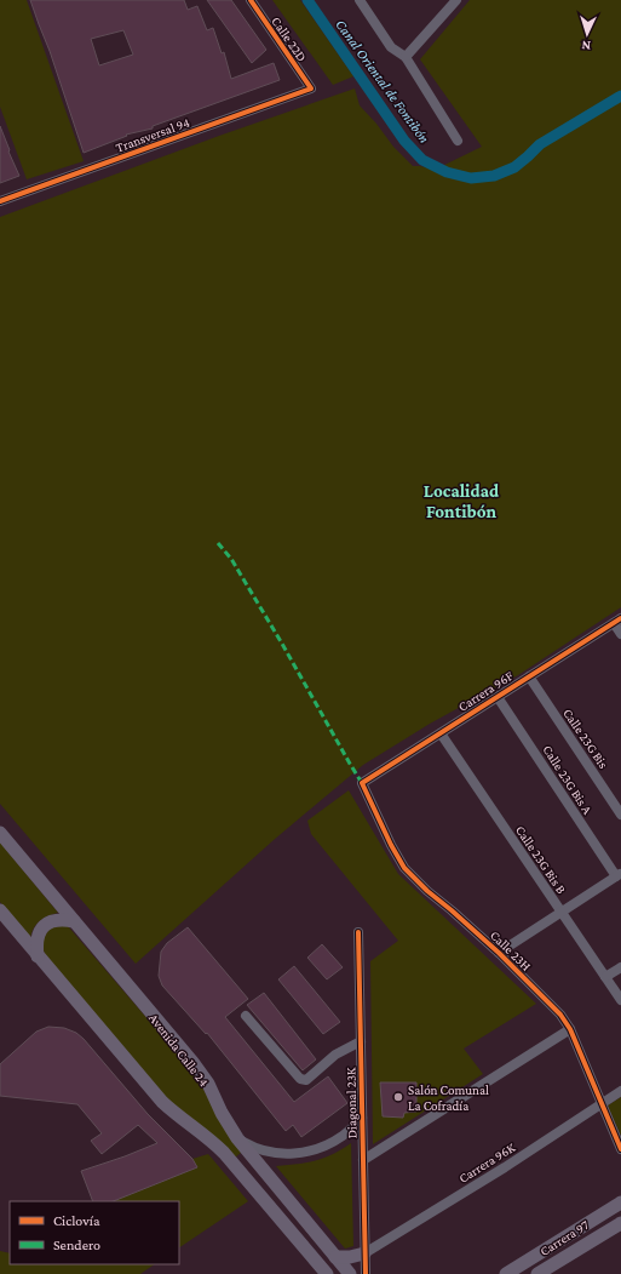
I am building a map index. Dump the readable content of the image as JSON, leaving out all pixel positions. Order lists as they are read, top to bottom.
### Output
{
  "streets": {
    "main road": ["Avenida Calle 24", "Carrera 97"],
    "street": [
      "Calle 22D",
      "Transversal 94",
      "Carrera 96F",
      "Calle 23G Bis",
      "Calle 23G Bis A",
      "Calle 23G Bis B",
      "Calle 23H",
      "Diagonal 23K",
      "Carrera 96K"
    ]
  },
  "crossings": [
    ["Calle 22D", "Transversal 94"],
    ["Carrera 96F", "Calle 23G Bis"],
    ["Carrera 96F", "Calle 23G Bis A"],
    ["Carrera 96F", "Calle 23G Bis B"],
    ["Carrera 96F", "Calle 23H"],
    ["Calle 23H", "Carrera 96K"],
    ["Diagonal 23K", "Carrera 96K"]
  ],
  "districts": ["Localidad Fontibón"],
  "water": ["Canal Oriental de Fontibón"],
  "places": ["Salón Comunal La Cofradía"],
  "legend": ["Ciclovía", "Sendero"],
  "north": "bottom"
}
